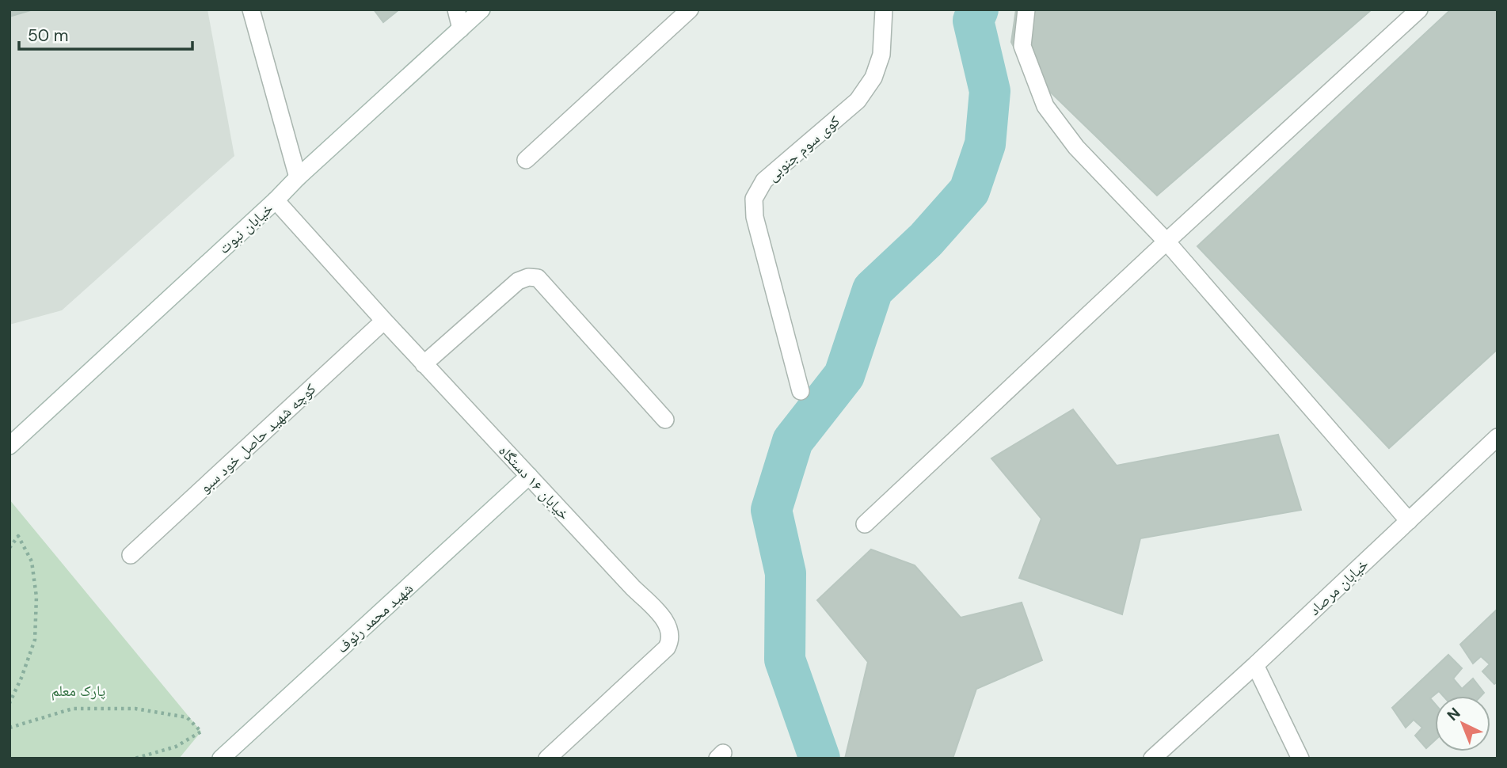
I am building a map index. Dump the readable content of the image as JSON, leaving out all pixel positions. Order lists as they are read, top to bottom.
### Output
{
  "streets": {
    "street": [
      "کوی سوم جنوبی",
      "خیابان نبوت",
      "کوچه شهید حاصل خود سبو",
      "خیابان ۱۶ دستگاه",
      "خیابان مرصاد",
      "شهید محمد رئوف"
    ]
  },
  "crossings": [
    ["خیابان نبوت", "خیابان ۱۶ دستگاه"],
    ["کوچه شهید حاصل خود سبو", "خیابان ۱۶ دستگاه"],
    ["خیابان ۱۶ دستگاه", "شهید محمد رئوف"]
  ],
  "parks": ["پارک معلم"],
  "scale_bar": "50 m",
  "north": "top left"
}
